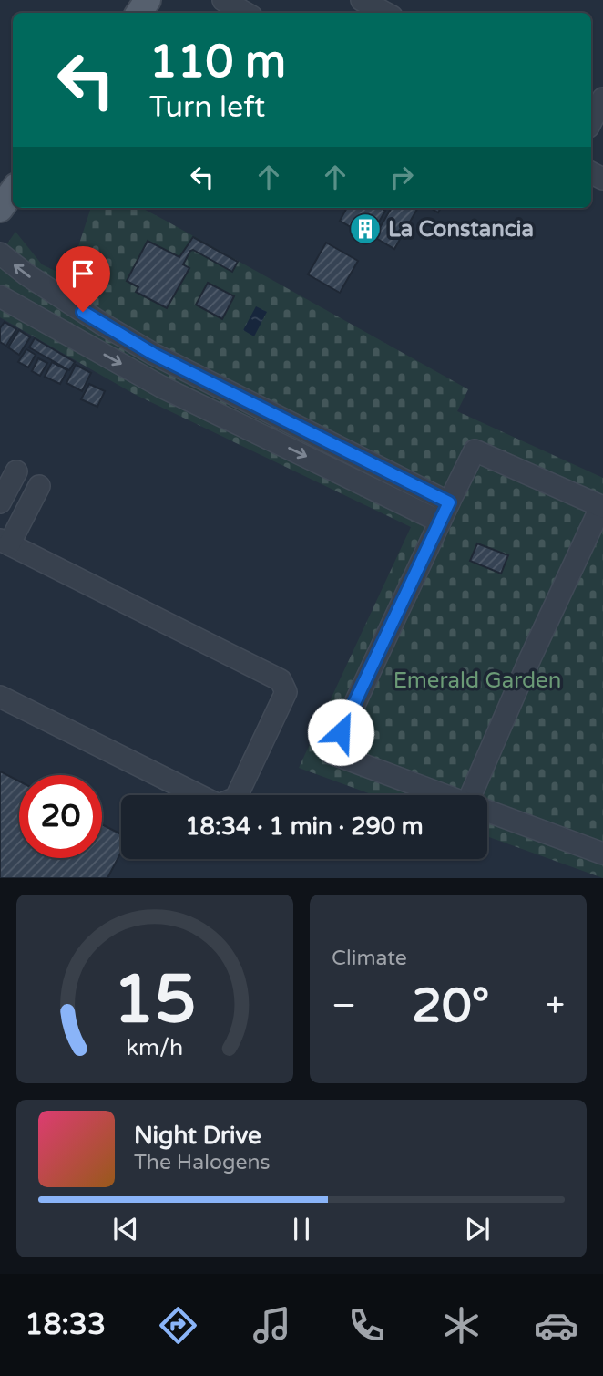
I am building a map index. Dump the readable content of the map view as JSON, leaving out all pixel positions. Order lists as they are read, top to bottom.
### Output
{
  "parks": ["Emerald Garden"],
  "places": {
    "building": ["La Constancia"]
  },
  "page": {
    "turn": ["110 m", "Turn left"],
    "limit": "20",
    "trip": "18:34 · 1 min · 290 m",
    "tile": "Climate",
    "heat": ["−", "20°", "+"],
    "song": ["Night Drive", "The Halogens"],
    "tabs": "18:33",
    "gauge": ["15", "km/h"]
  }
}
